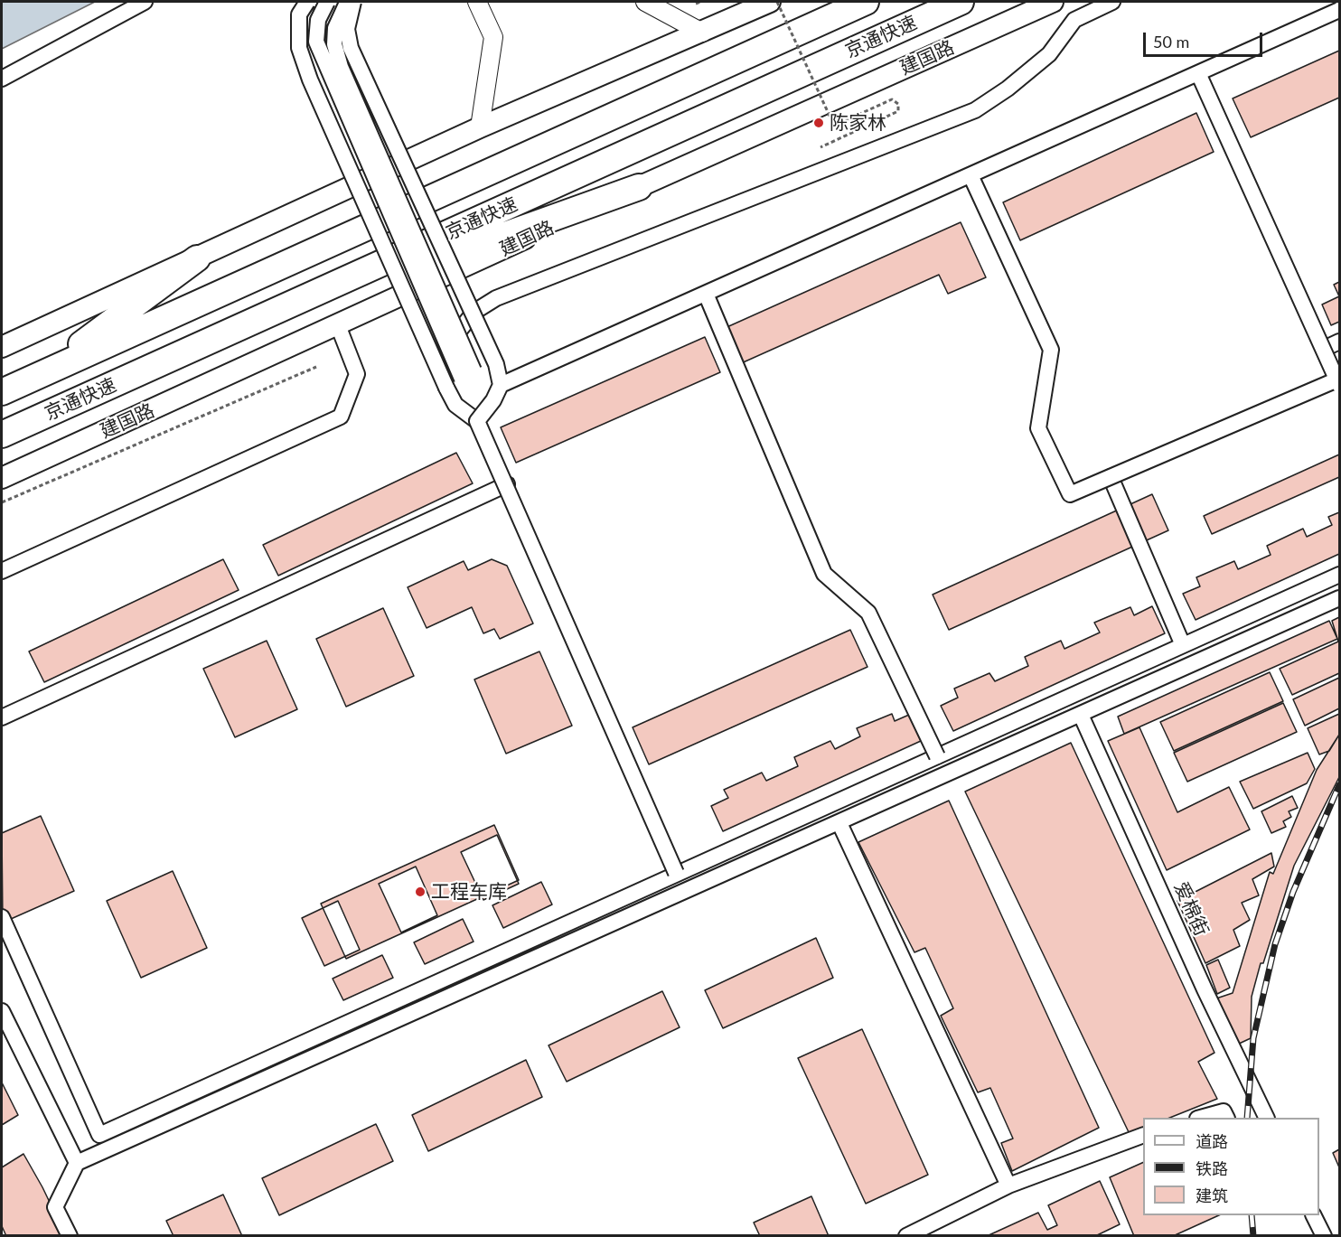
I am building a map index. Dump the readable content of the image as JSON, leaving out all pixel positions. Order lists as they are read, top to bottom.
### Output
{
  "streets": {
    "highway": ["京通快速"],
    "main road": ["建国路"],
    "street": ["爱棉街"]
  },
  "places": ["陈家林", "工程车库"],
  "legend": ["道路", "铁路", "建筑"],
  "scale_bar": "50 m"
}
